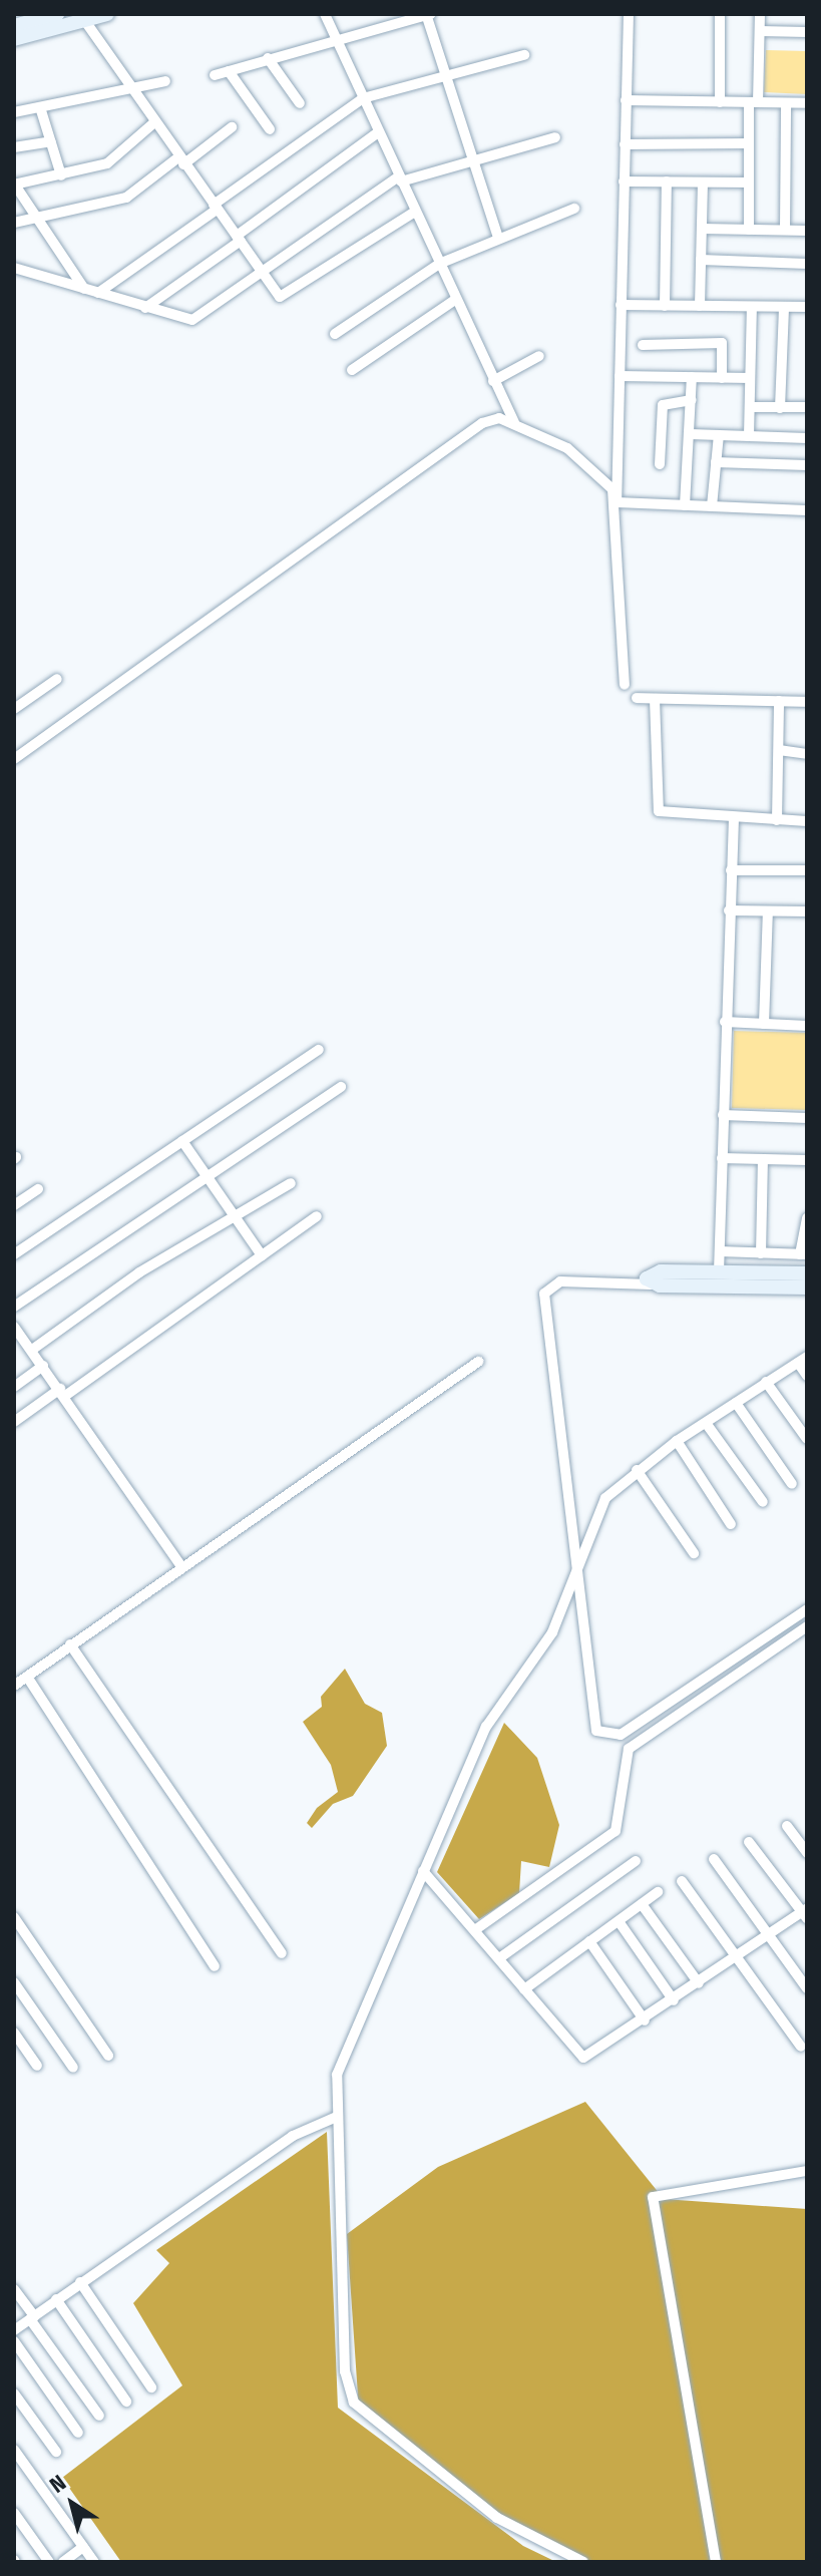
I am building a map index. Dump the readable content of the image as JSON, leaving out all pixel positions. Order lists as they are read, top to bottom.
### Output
{
  "north": "top left"
}
